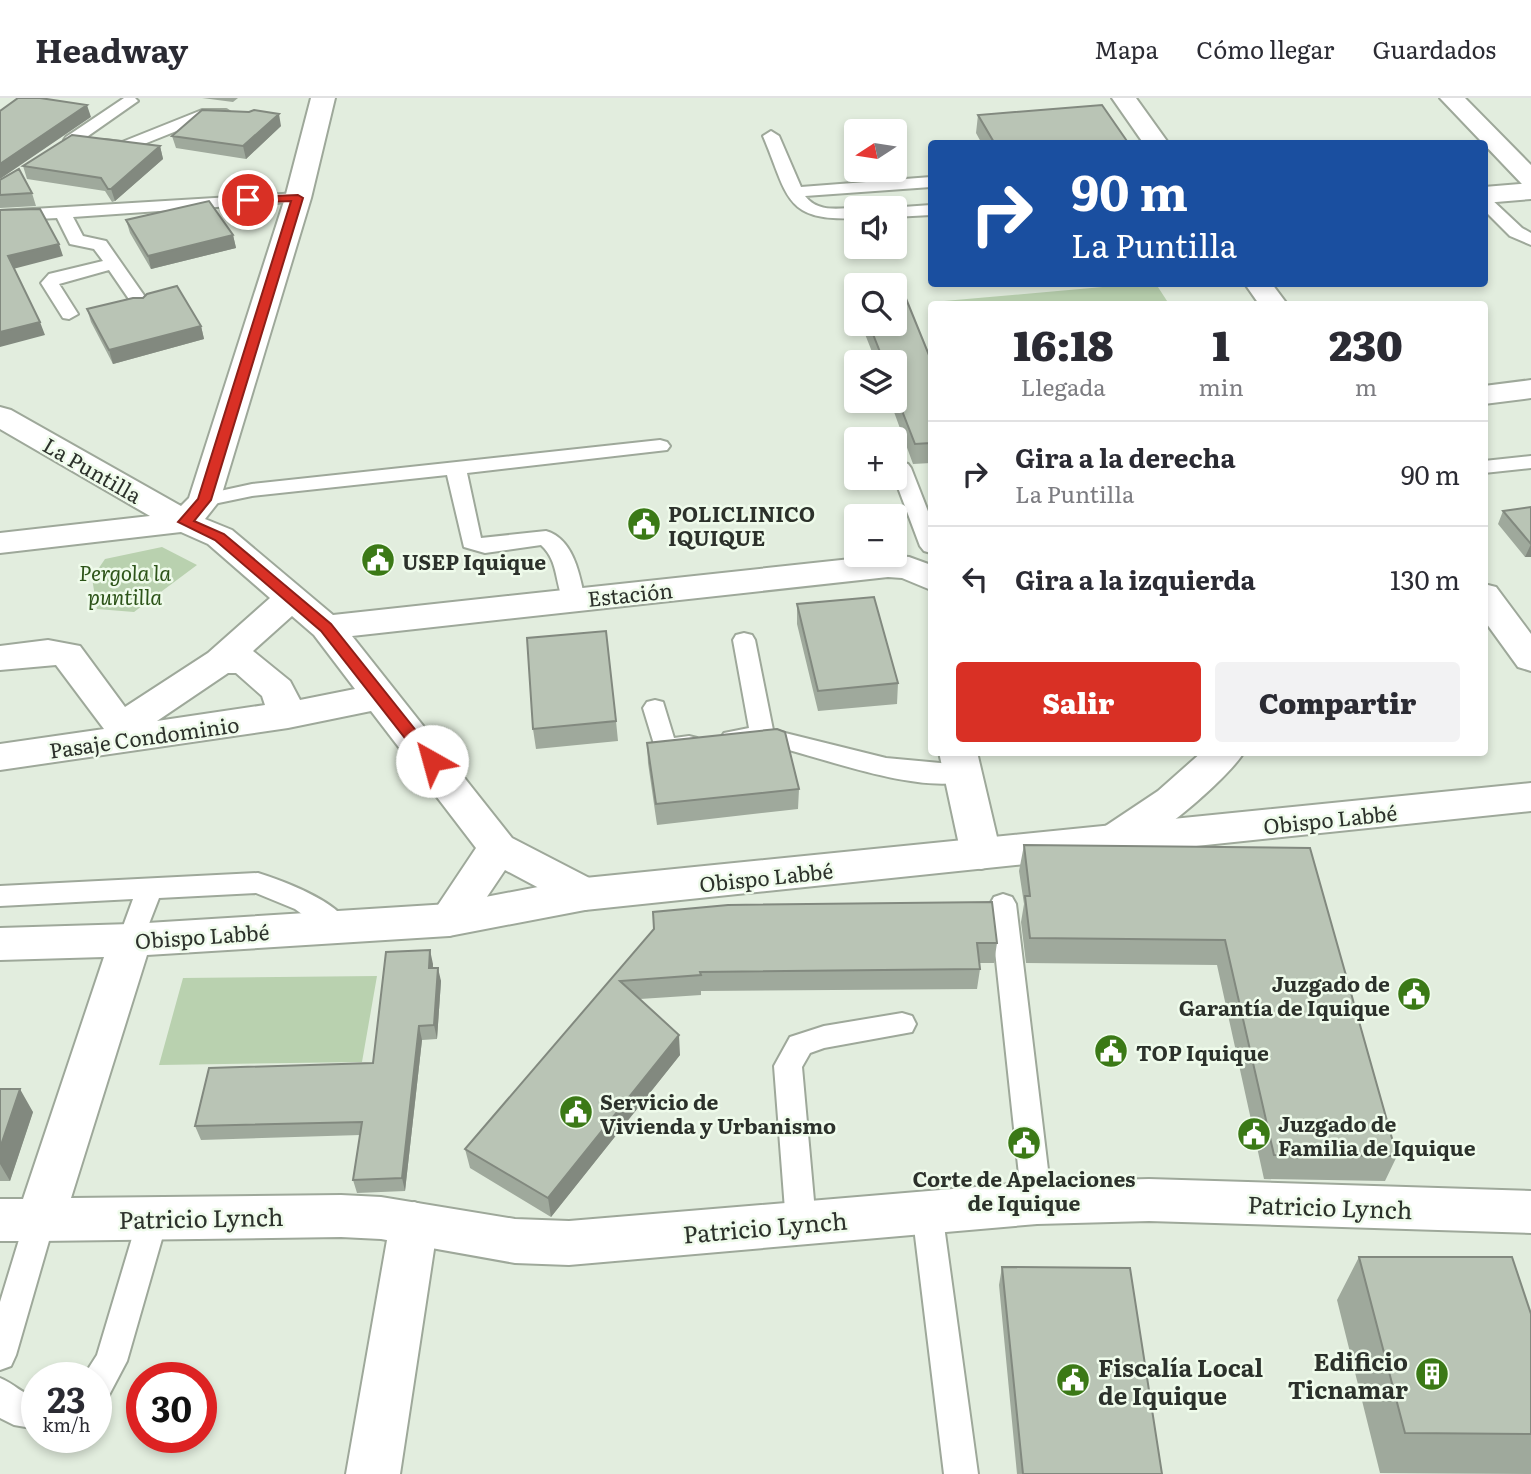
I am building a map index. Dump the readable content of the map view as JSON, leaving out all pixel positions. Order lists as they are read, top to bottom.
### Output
{
  "streets": {
    "street": [
      "La Puntilla",
      "Estación",
      "Pasaje Condominio",
      "Obispo Labbé",
      "Patricio Lynch"
    ]
  },
  "crossings": [
    ["La Puntilla", "Estación"],
    ["La Puntilla", "Pasaje Condominio"],
    ["La Puntilla", "Obispo Labbé"]
  ],
  "parks": ["Pergola la puntilla"],
  "places": {
    "public building": [
      "POLICLINICO IQUIQUE",
      "USEP Iquique",
      "Juzgado de Garantía de Iquique",
      "TOP Iquique",
      "Servicio de Vivienda y Urbanismo",
      "Juzgado de Familia de Iquique",
      "Corte de Apelaciones de Iquique",
      "Fiscalía Local de Iquique"
    ],
    "building": ["Edificio Ticnamar"]
  },
  "north": "left",
  "page": {
    "header": "Headway",
    "nav": ["Mapa", "Cómo llegar", "Guardados"],
    "map_buttons": ["+", "−"],
    "turn": ["90 m", "La Puntilla"],
    "eta": [
      "16:18",
      "Llegada",
      "1",
      "min",
      "230",
      "m"
    ],
    "list": [
      {
        "name": "Gira a la derecha",
        "note": "La Puntilla",
        "value": "90 m"
      },
      {
        "name": "Gira a la izquierda",
        "value": "130 m"
      }
    ],
    "buttons": ["Salir", "Compartir"],
    "speed": "23 km/h",
    "limit": "30"
  }
}
